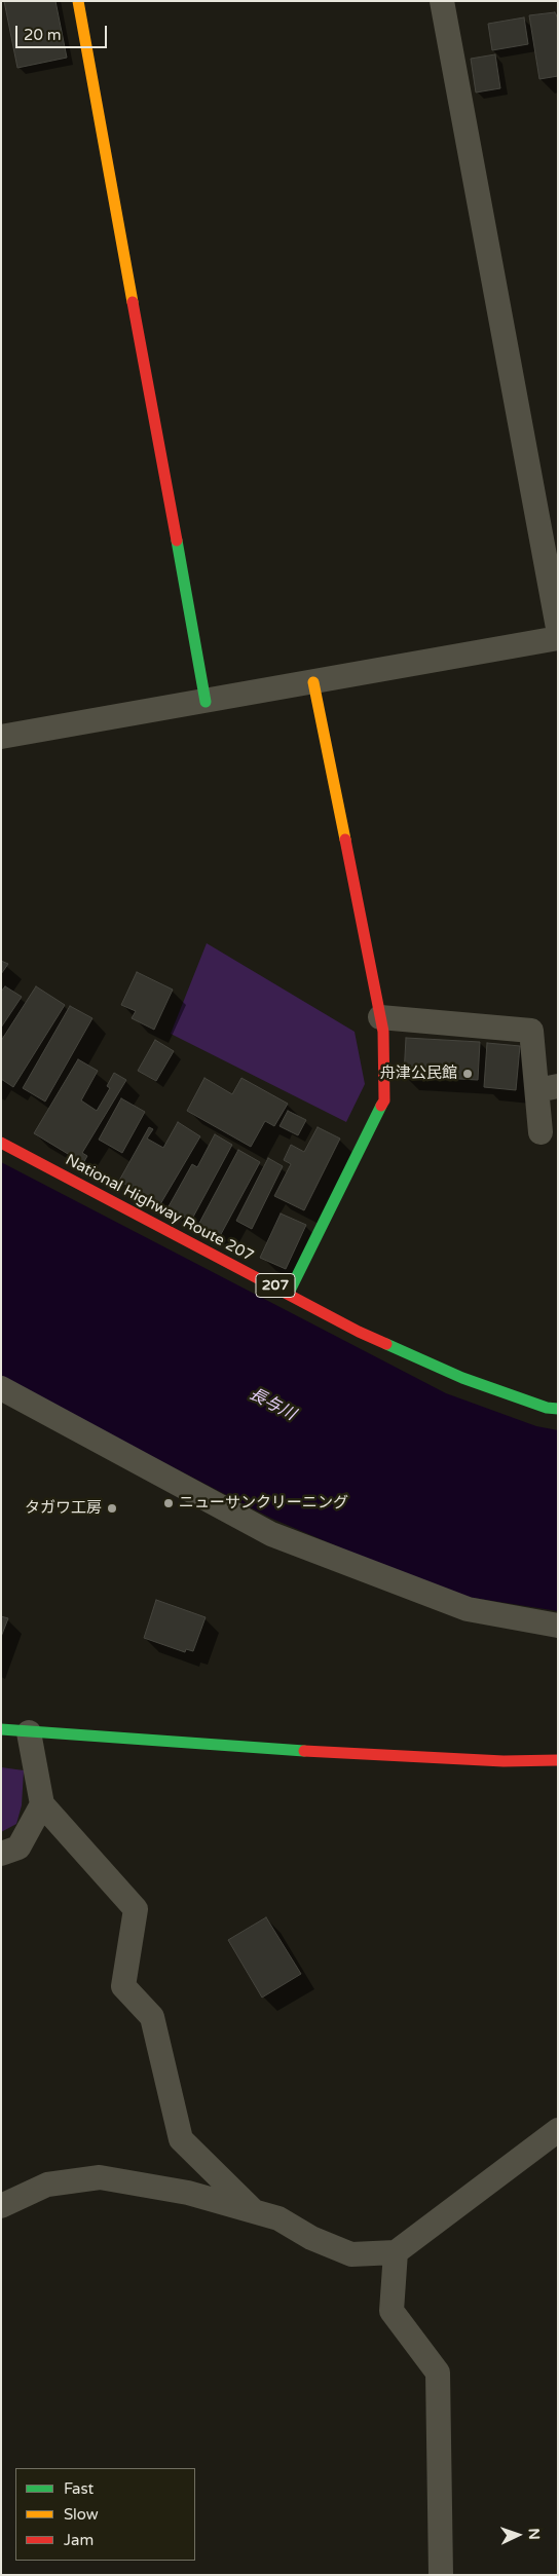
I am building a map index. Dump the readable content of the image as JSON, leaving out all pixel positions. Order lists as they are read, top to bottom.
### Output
{
  "streets": {
    "main road": ["National Highway Route 207", "207"]
  },
  "water": ["長与川"],
  "places": ["舟津公民館", "ニューサンクリーニング", "タガワ工房"],
  "legend": ["Fast", "Slow", "Jam"],
  "scale_bar": "20 m",
  "north": "right"
}
